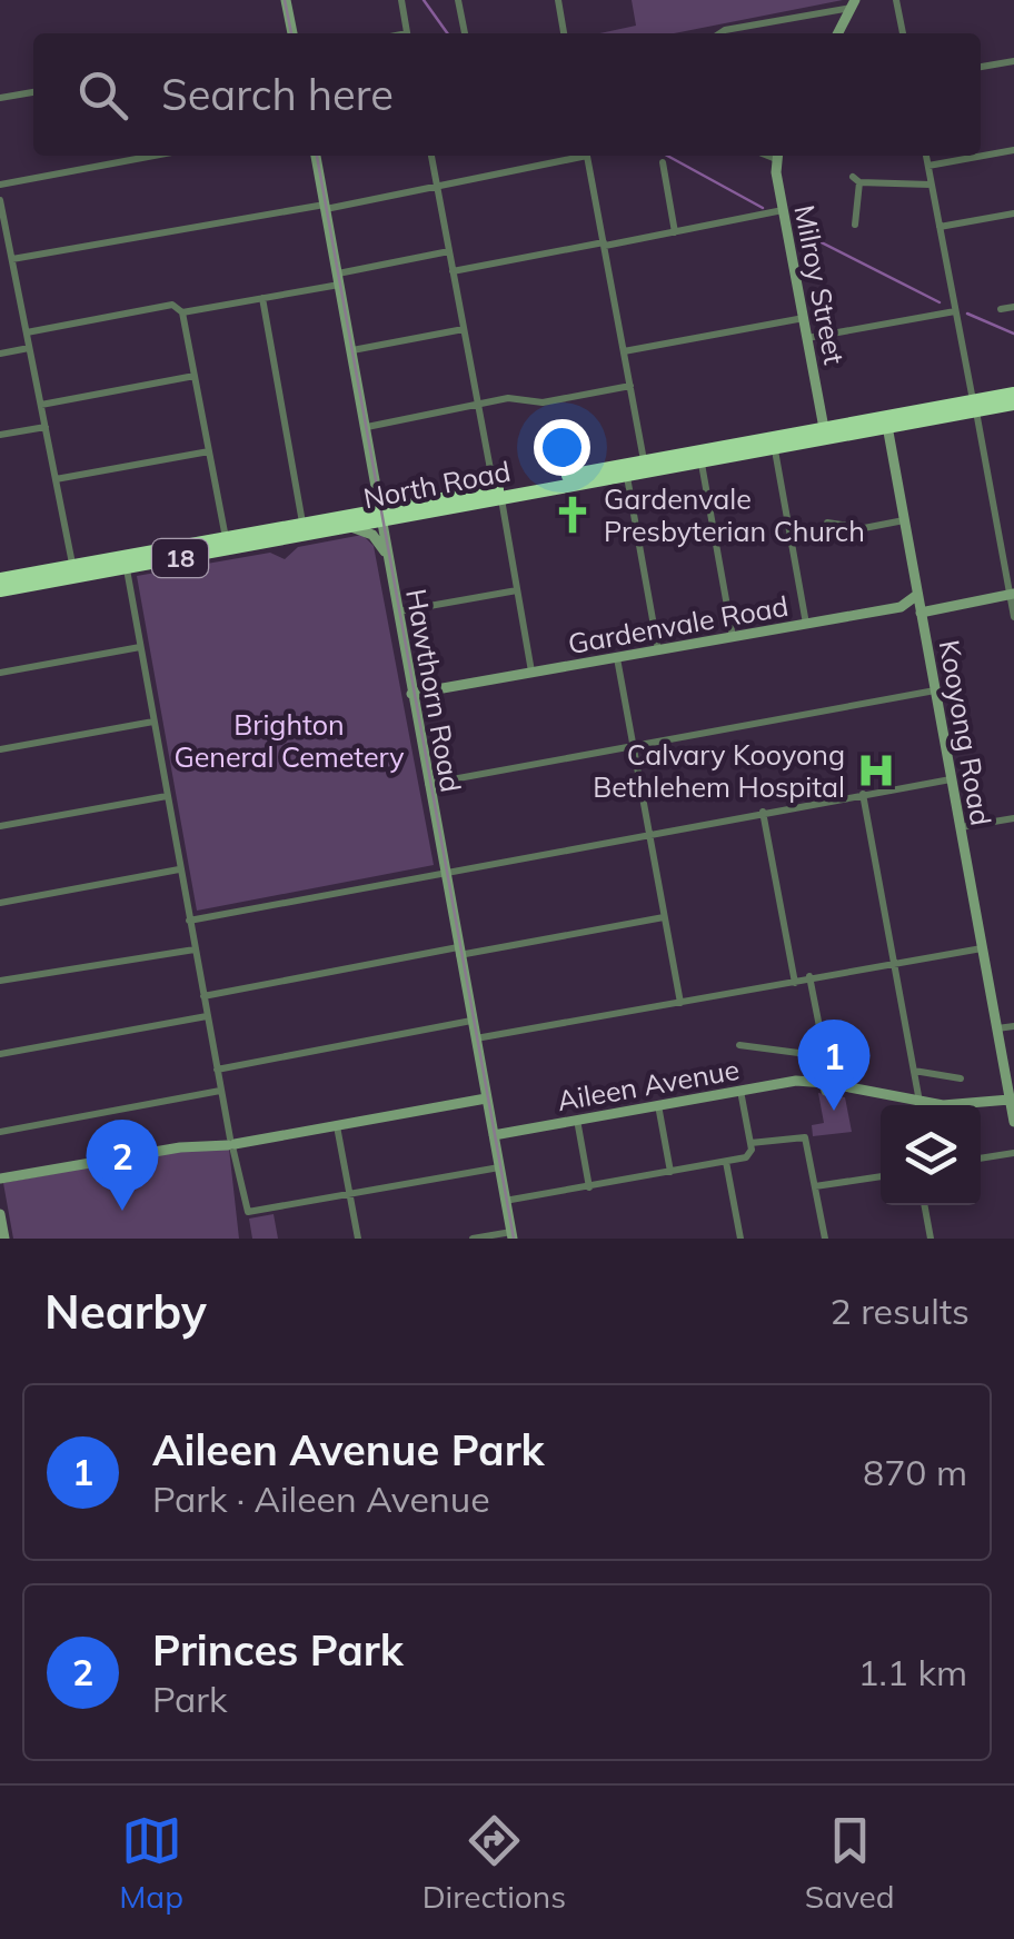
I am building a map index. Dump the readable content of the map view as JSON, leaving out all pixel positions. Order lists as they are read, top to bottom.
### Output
{
  "streets": {
    "highway": ["North Road", "18"],
    "street": [
      "Milroy Street",
      "Gardenvale Road",
      "Hawthorn Road",
      "Kooyong Road",
      "Aileen Avenue"
    ]
  },
  "crossings": [
    ["Milroy Street", "North Road"],
    ["North Road", "Hawthorn Road"],
    ["North Road", "Kooyong Road"],
    ["Gardenvale Road", "Hawthorn Road"],
    ["Gardenvale Road", "Kooyong Road"],
    ["Hawthorn Road", "Aileen Avenue"],
    ["Kooyong Road", "Aileen Avenue"]
  ],
  "parks": ["Brighton General Cemetery"],
  "places": {
    "church": ["Gardenvale Presbyterian Church"],
    "hospital": ["Calvary Kooyong Bethlehem Hospital"]
  },
  "page": {
    "search": "Search here",
    "pins": ["1", "2"],
    "heading": ["Nearby", "2 results"],
    "list": [
      {
        "mark": "1",
        "name": "Aileen Avenue Park",
        "note": "Park · Aileen Avenue",
        "value": "870 m"
      },
      {
        "mark": "2",
        "name": "Princes Park",
        "note": "Park",
        "value": "1.1 km"
      }
    ],
    "nav": ["Map", "Directions", "Saved"]
  }
}
